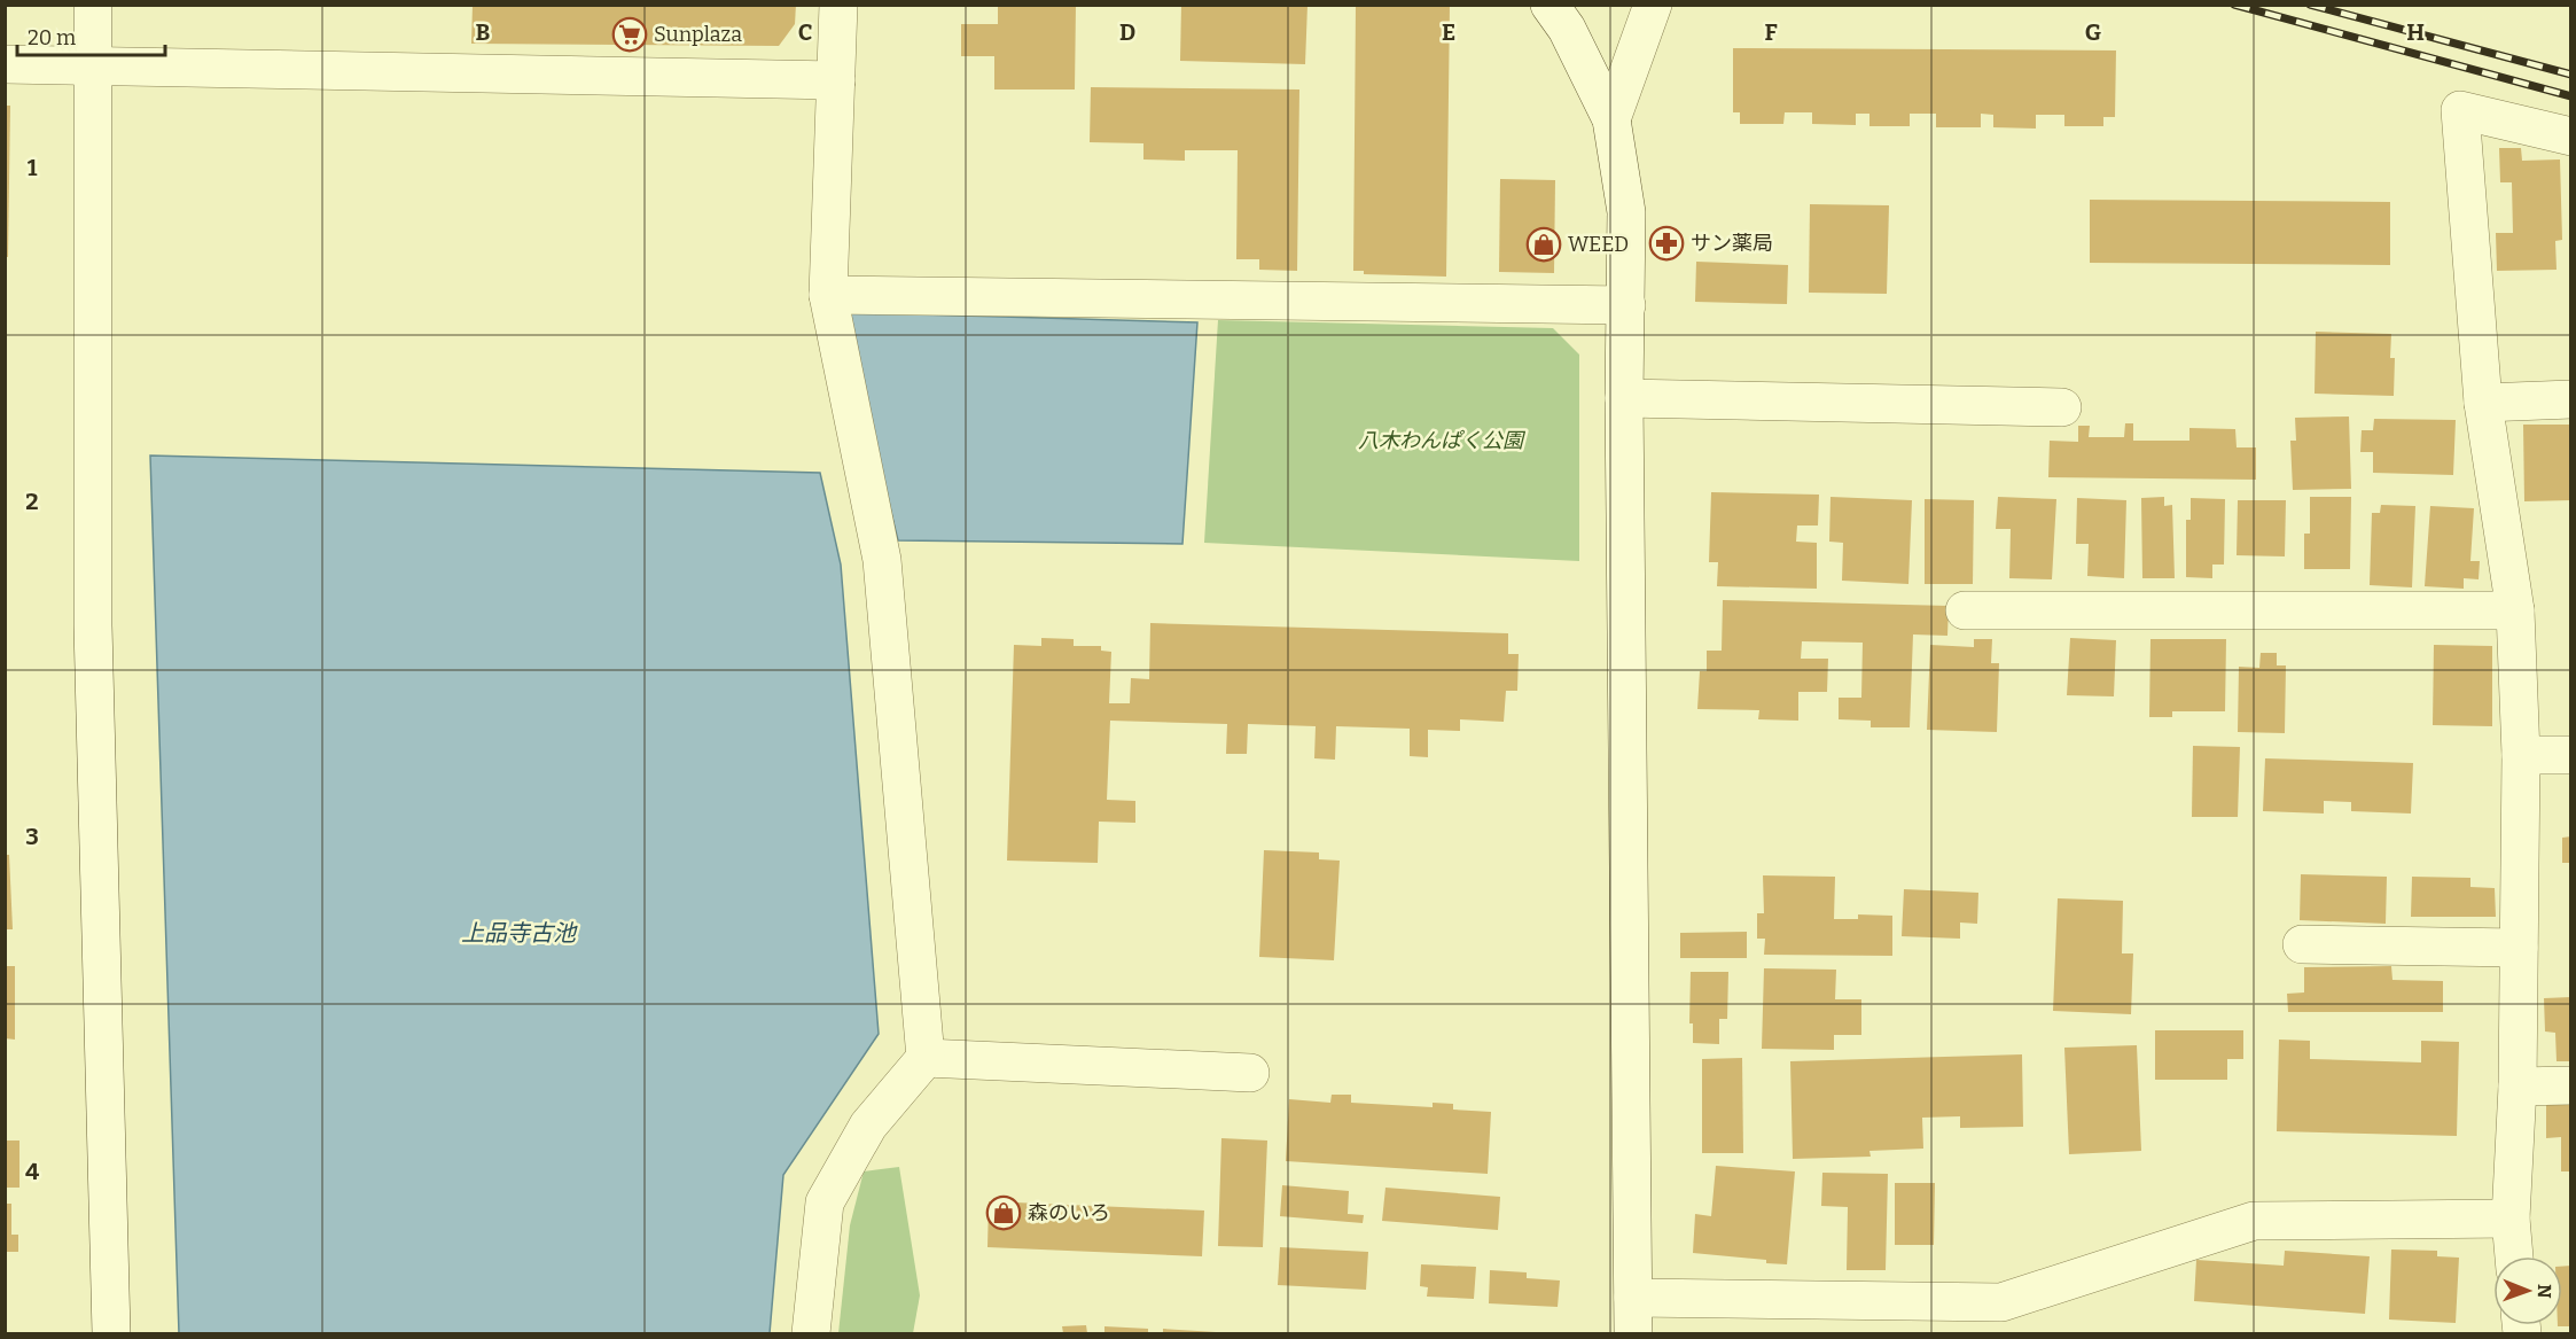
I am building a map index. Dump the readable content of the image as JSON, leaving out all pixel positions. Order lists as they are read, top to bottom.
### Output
{
  "water": ["上品寺古池"],
  "parks": ["八木わんぱく公園"],
  "places": {
    "supermarket": ["Sunplaza"],
    "pharmacy": ["サン薬局"],
    "shop": ["WEED", "森のいろ"]
  },
  "scale_bar": "20 m",
  "north": "right",
  "grid": {
    "columns": [
      "B",
      "C",
      "D",
      "E",
      "F",
      "G",
      "H"
    ],
    "rows": [
      "1",
      "2",
      "3",
      "4"
    ]
  }
}
